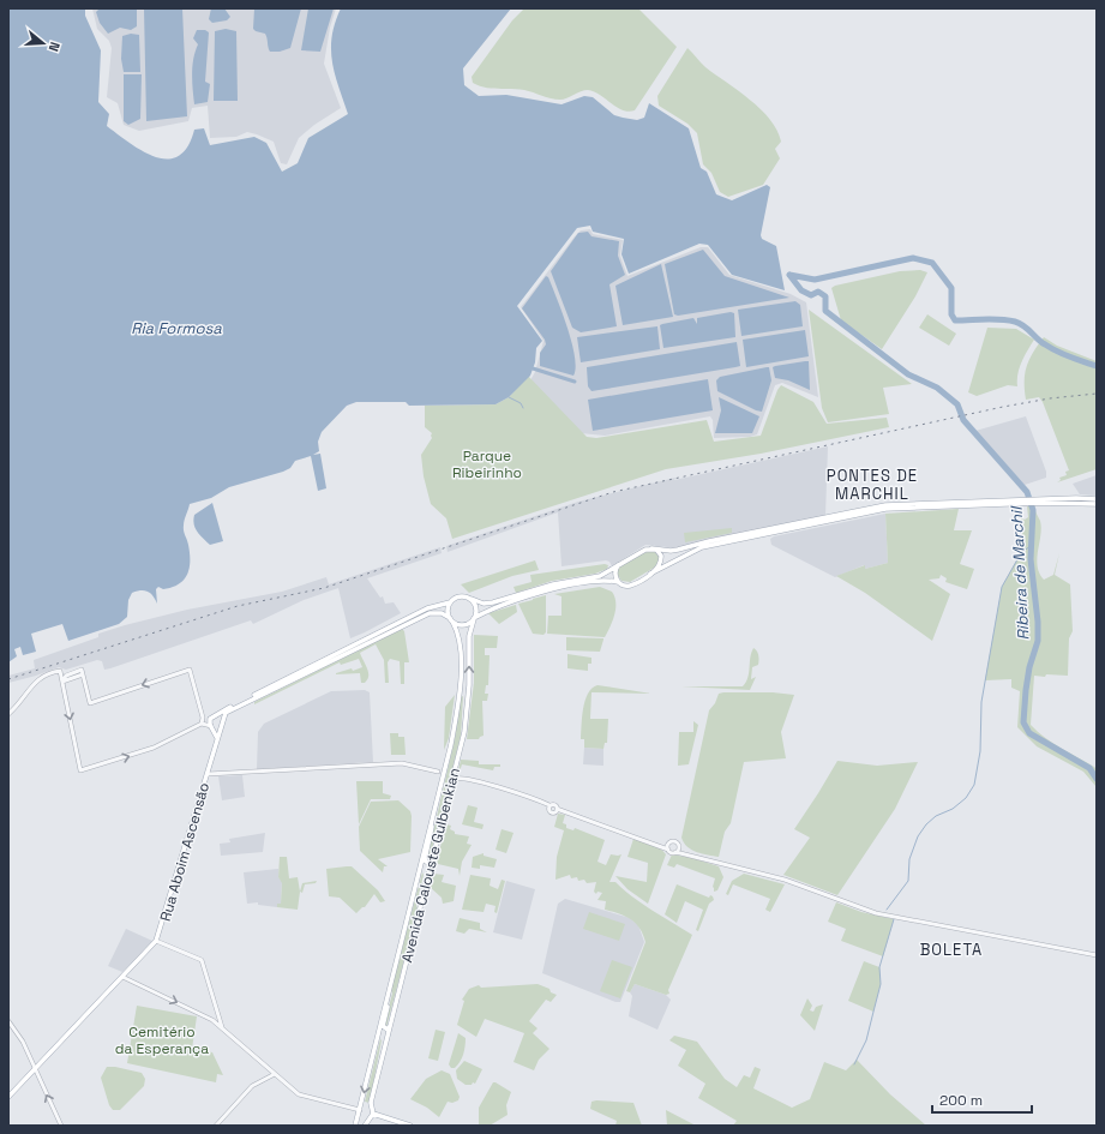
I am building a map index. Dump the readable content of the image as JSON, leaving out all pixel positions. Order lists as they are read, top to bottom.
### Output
{
  "streets": {
    "main road": ["Rua Aboim Ascensão", "Avenida Calouste Gulbenkian"]
  },
  "districts": ["PONTES DE MARCHIL", "BOLETA"],
  "water": ["Ria Formosa", "Ribeira de Marchil"],
  "parks": ["Parque Ribeirinho", "Cemitério da Esperança"],
  "scale_bar": "200 m",
  "north": "right"
}
